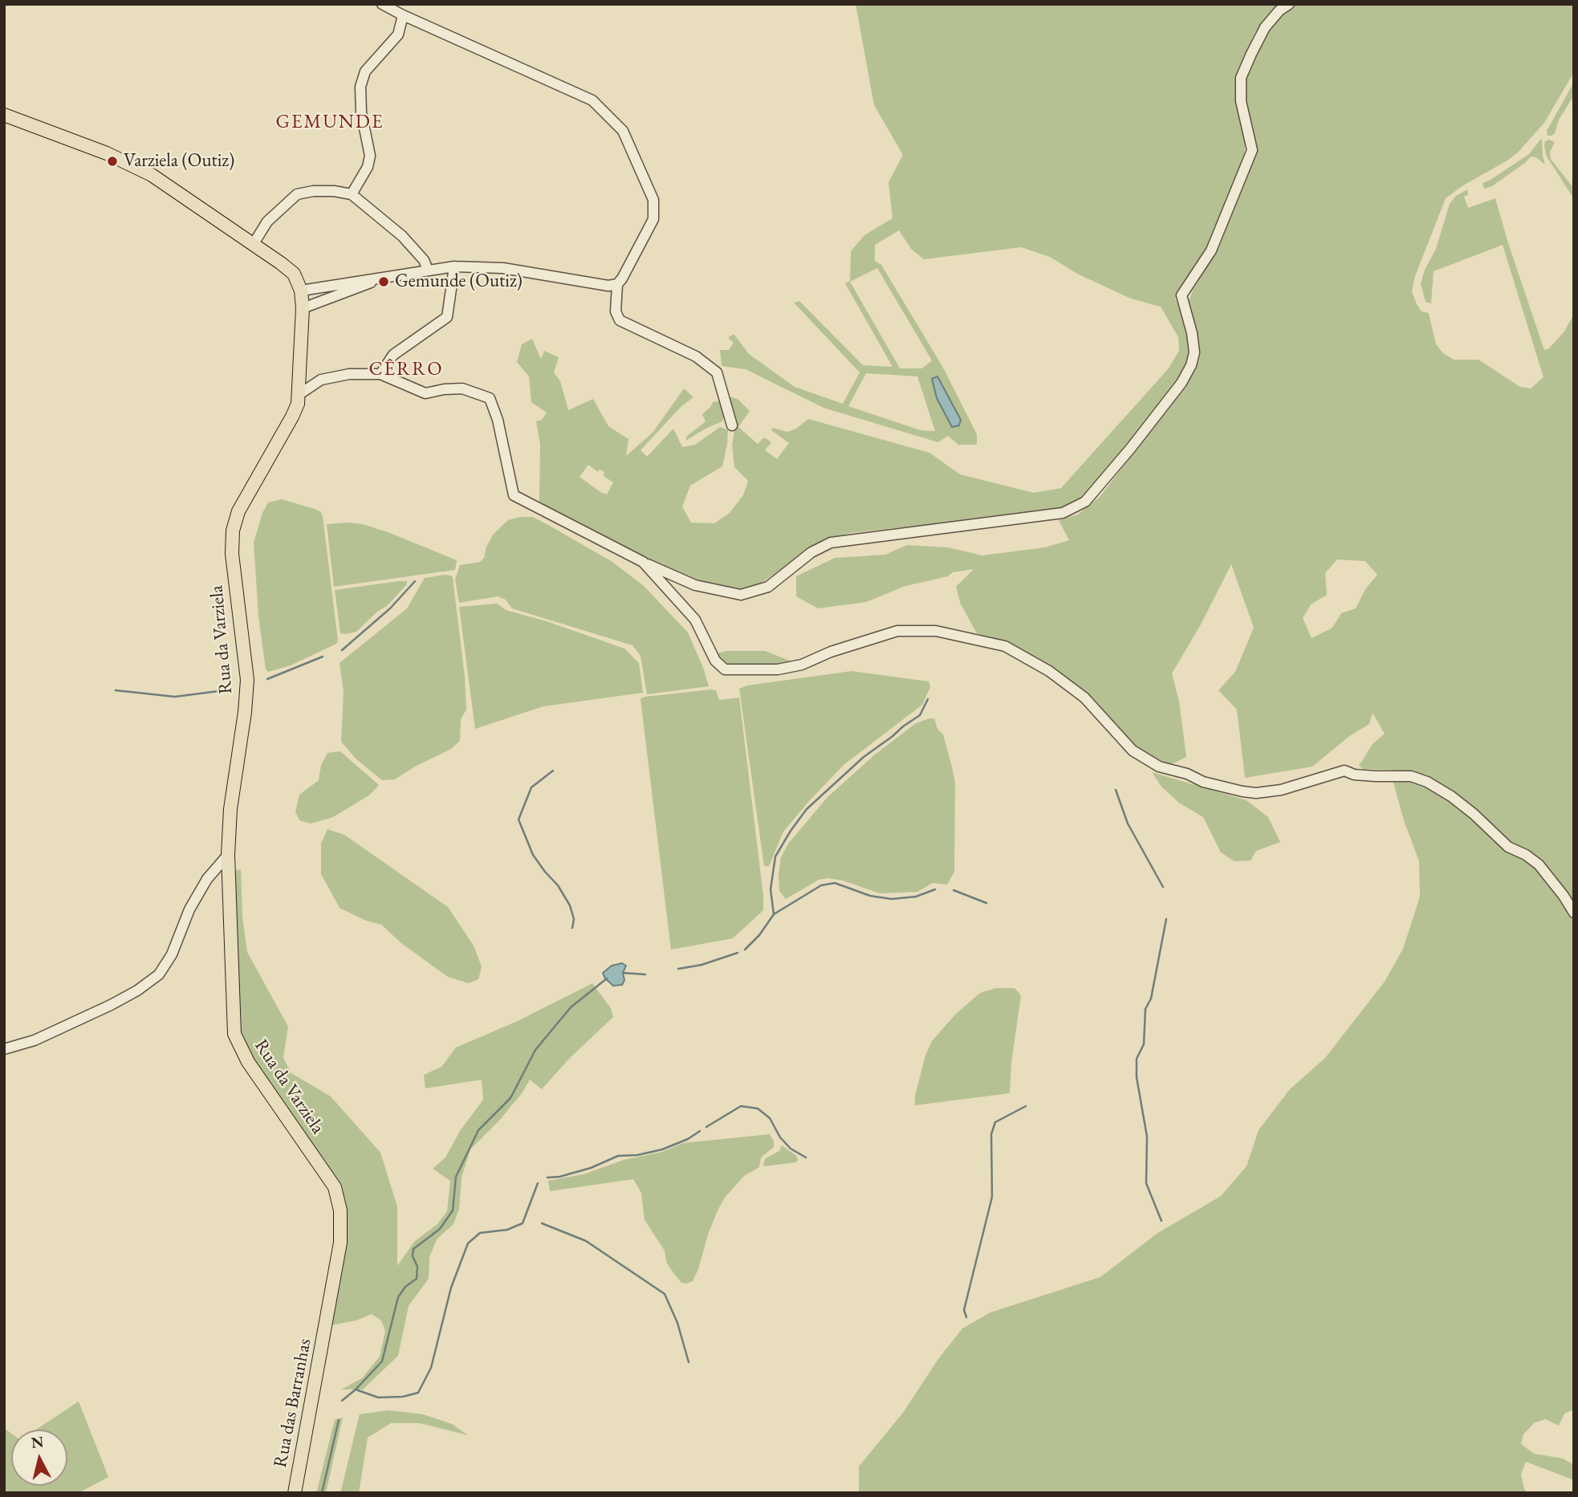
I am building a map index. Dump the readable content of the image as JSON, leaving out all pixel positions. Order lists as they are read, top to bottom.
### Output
{
  "streets": {
    "main road": ["Rua da Varziela", "Rua das Barranhas"]
  },
  "crossings": [
    ["Rua da Varziela", "Rua das Barranhas"]
  ],
  "districts": ["GEMUNDE", "CÊRRO"],
  "places": ["Varziela (Outiz)", "Gemunde (Outiz)"],
  "north": "top"
}
